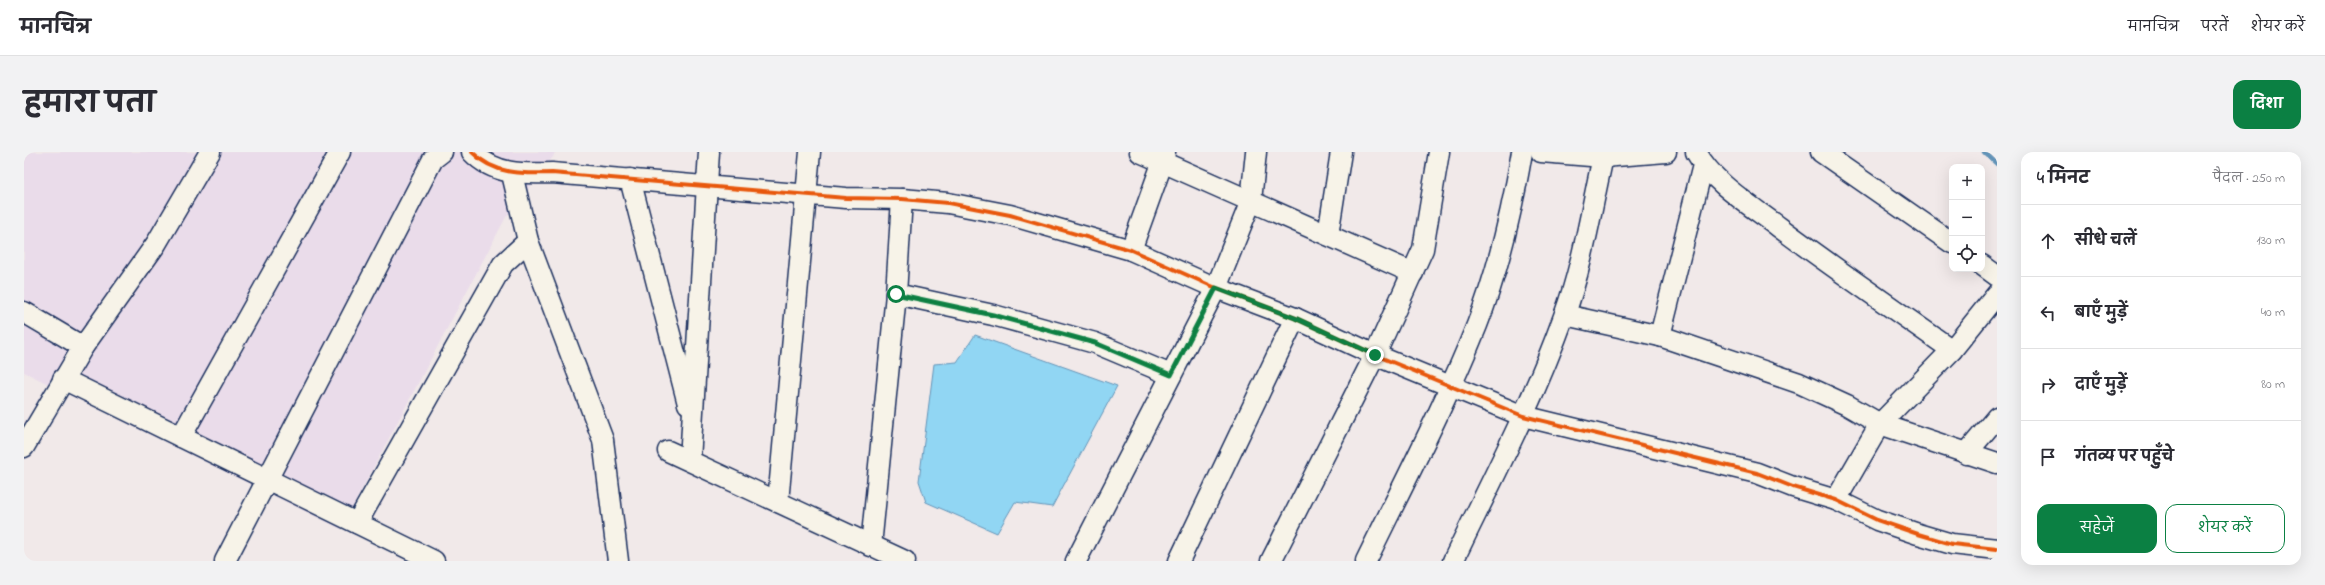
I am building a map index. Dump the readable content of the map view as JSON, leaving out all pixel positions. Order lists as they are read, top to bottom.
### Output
{
  "page": {
    "header": "मानचित्र",
    "nav": ["मानचित्र", "परतें", "शेयर करें"],
    "title": "हमारा पता",
    "buttons": [
      "दिशा",
      ["सहेजें", "शेयर करें"]
    ],
    "heading": ["4 मिनट", "पैदल · 250 m"],
    "map_buttons": ["+", "−"],
    "list": [
      ["सीधे चलें", "130 m"],
      ["बाएँ मुड़ें", "40 m"],
      ["दाएँ मुड़ें", "80 m"],
      "गंतव्य पर पहुँचे"
    ]
  }
}
